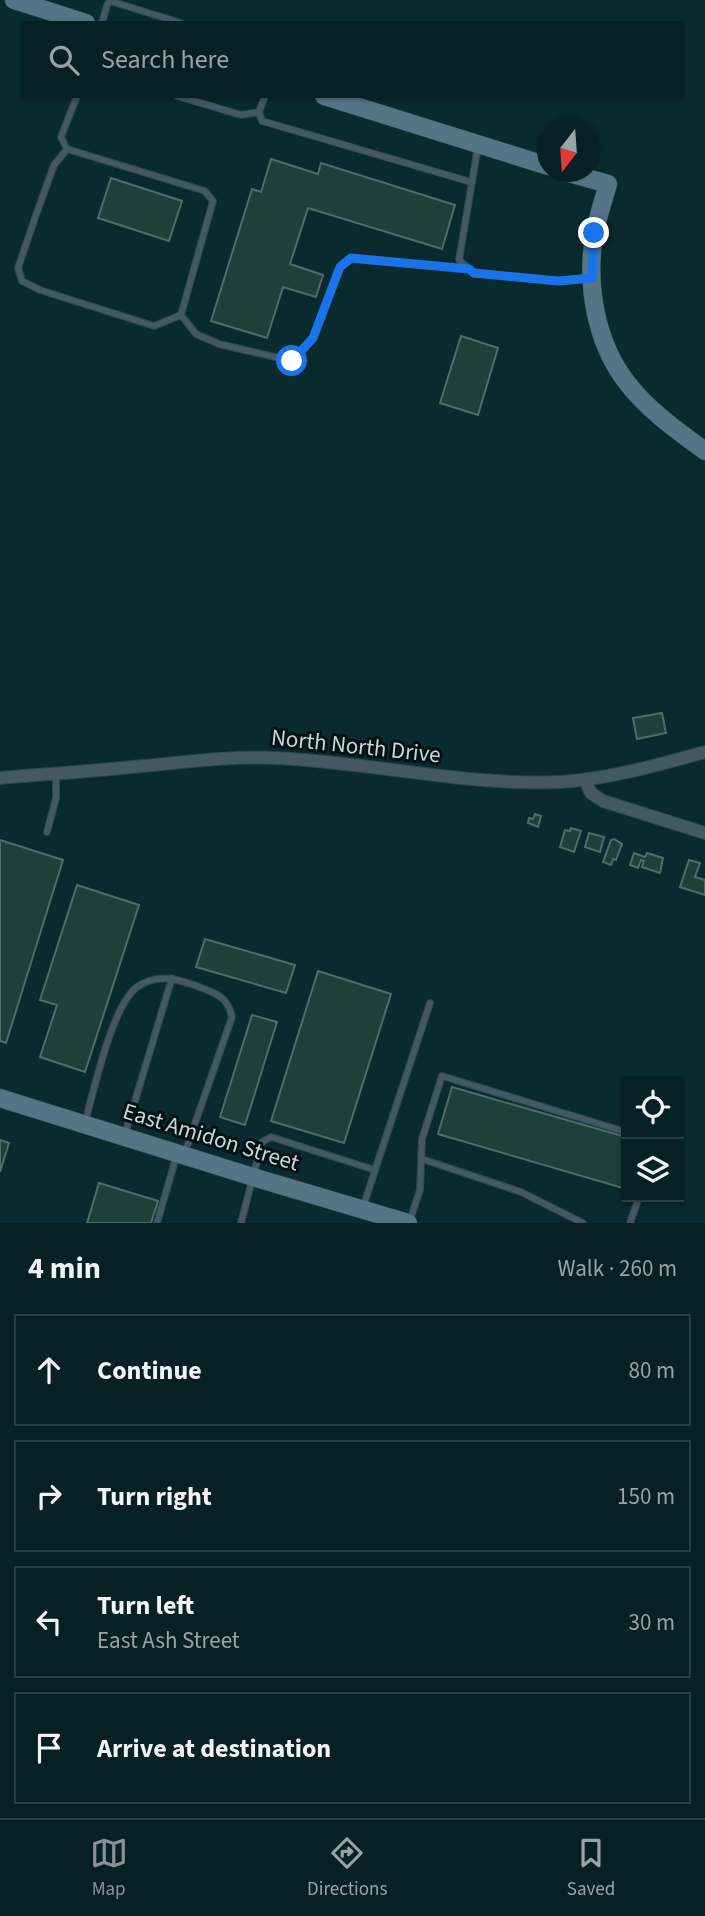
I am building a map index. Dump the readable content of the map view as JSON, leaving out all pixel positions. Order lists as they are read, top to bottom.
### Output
{
  "streets": {
    "street": ["North North Drive", "East Amidon Street"]
  },
  "north": "bottom",
  "page": {
    "search": "Search here",
    "heading": ["4 min", "Walk · 260 m"],
    "list": [
      ["Continue", "80 m"],
      ["Turn right", "150 m"],
      ["Turn left", "East Ash Street", "30 m"],
      "Arrive at destination"
    ],
    "nav": ["Map", "Directions", "Saved"]
  }
}
